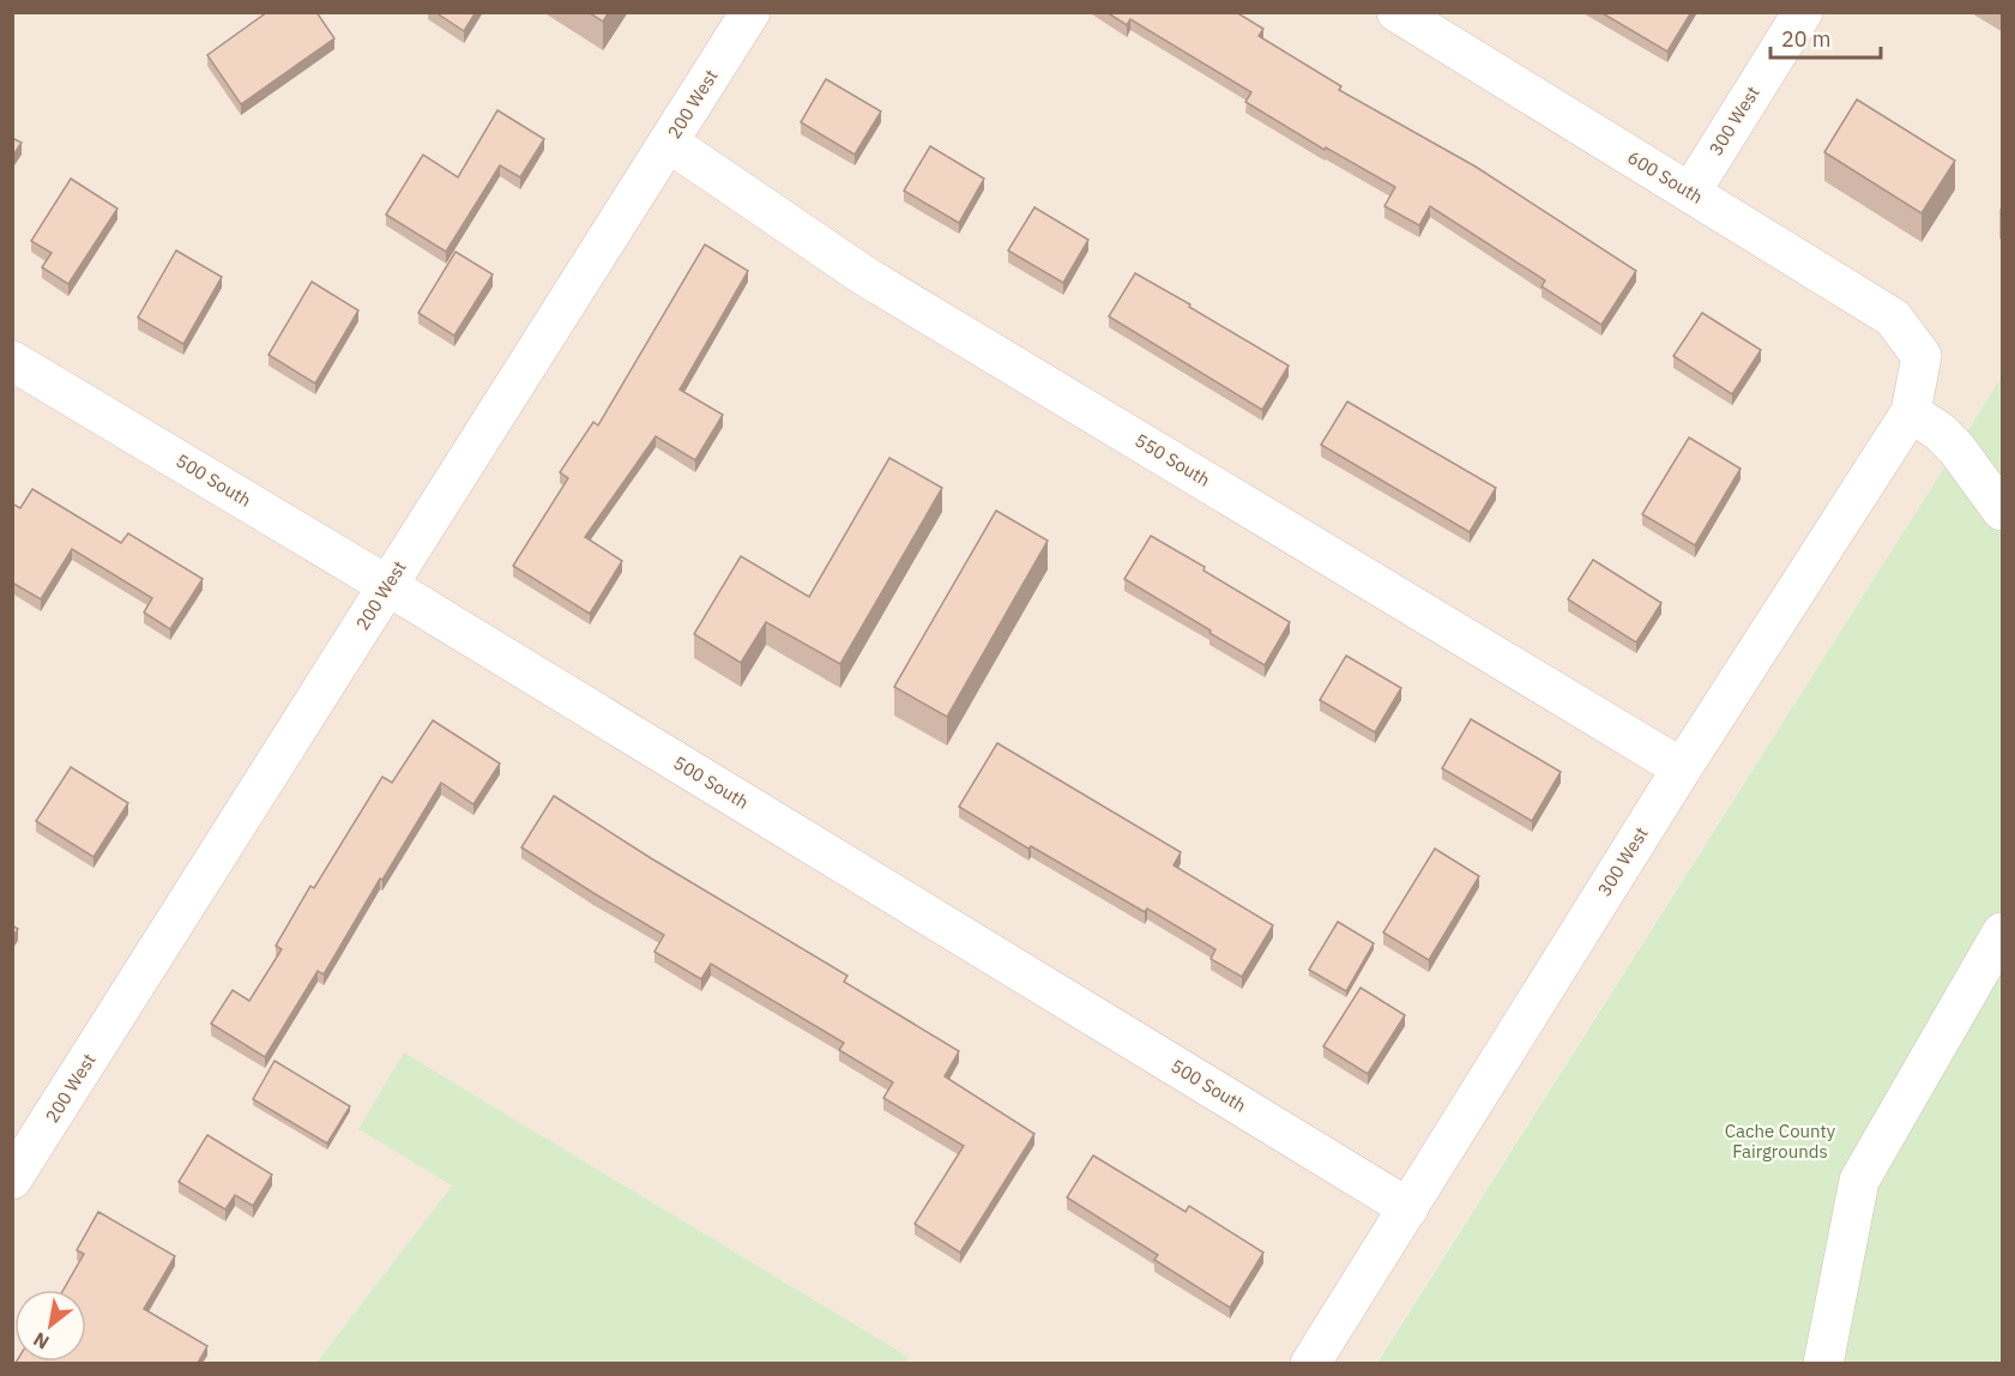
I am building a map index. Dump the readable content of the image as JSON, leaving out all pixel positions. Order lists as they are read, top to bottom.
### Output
{
  "streets": {
    "street": [
      "200 West",
      "300 West",
      "600 South",
      "550 South",
      "500 South"
    ]
  },
  "crossings": [
    ["200 West", "550 South"],
    ["200 West", "500 South"],
    ["300 West", "600 South"],
    ["300 West", "550 South"],
    ["300 West", "500 South"]
  ],
  "parks": ["Cache County Fairgrounds"],
  "scale_bar": "20 m",
  "north": "bottom left"
}
